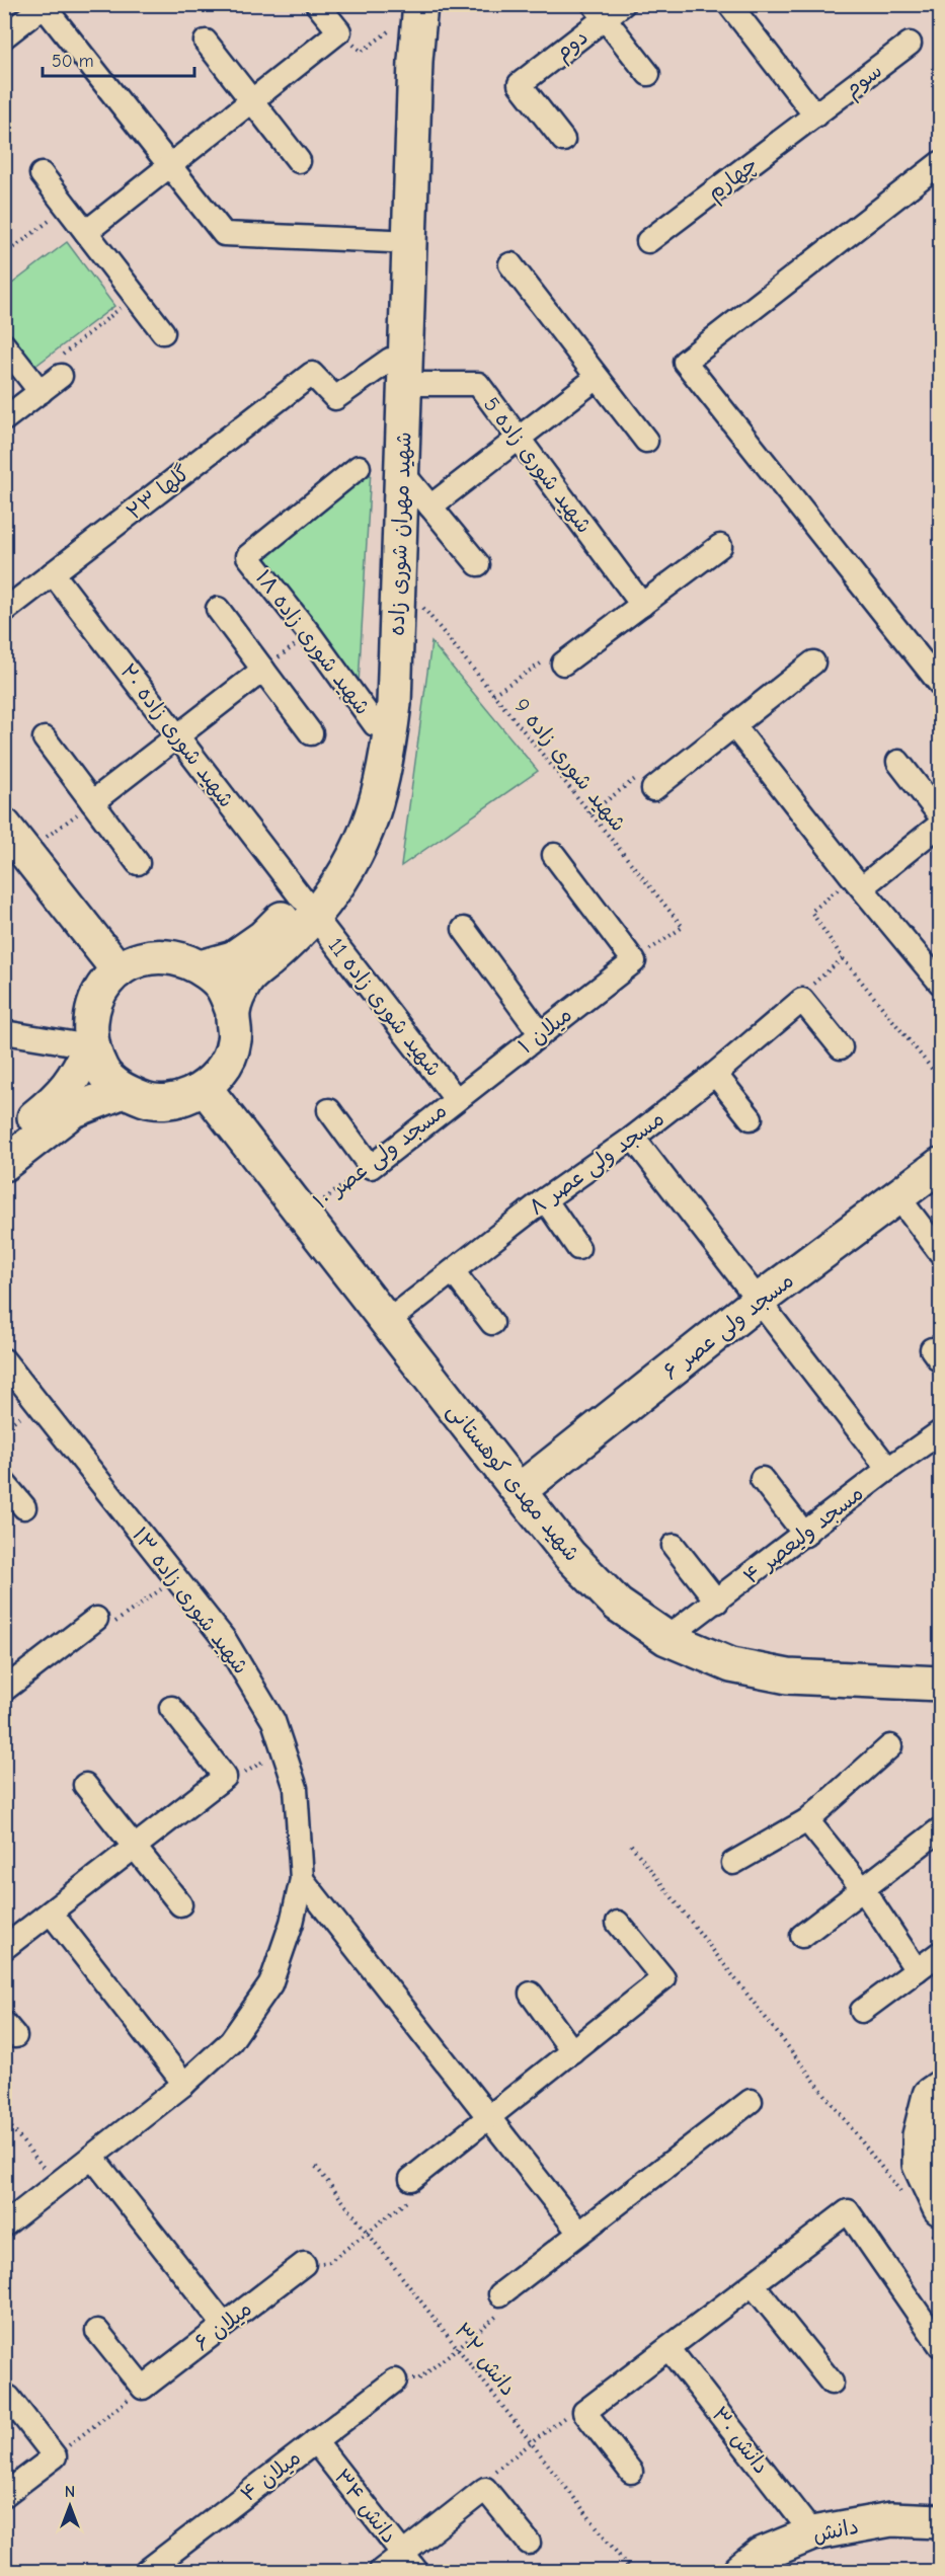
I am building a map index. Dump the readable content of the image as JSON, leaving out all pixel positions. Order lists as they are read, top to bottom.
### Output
{
  "streets": {
    "street": [
      "دوم",
      "سوم",
      "چهارم",
      "شهید شوری زاده 5",
      "گلها ۲۳",
      "شهید مهران شوری زاده",
      "شهید شوری زاده ۱۸",
      "شهید شوری زاده ۲۰",
      "شهید شوری زاده 11",
      "میلان ۱",
      "مسجد ولی عصر ۱۰",
      "مسجد ولی عصر ۸",
      "مسجد ولی عصر ۶",
      "شهید مهدی کوهستانی",
      "مسجد ولیعصر ۴",
      "شهید شوری زاده ۱۳",
      "میلان ۶",
      "دانش ۳۰",
      "میلان ۴",
      "دانش ۳۴",
      "دانش"
    ],
    "path": ["شهید شوری زاده 9", "دانش ۳۲"]
  },
  "crossings": [
    ["سوم", "چهارم"],
    ["شهید شوری زاده 5", "گلها ۲۳"],
    ["شهید شوری زاده 5", "شهید مهران شوری زاده"],
    ["گلها ۲۳", "شهید مهران شوری زاده"],
    ["گلها ۲۳", "شهید شوری زاده ۲۰"],
    ["شهید مهران شوری زاده", "شهید شوری زاده ۱۸"],
    ["شهید مهران شوری زاده", "شهید شوری زاده ۲۰"],
    ["شهید مهران شوری زاده", "شهید شوری زاده 9"],
    ["شهید مهران شوری زاده", "شهید شوری زاده 11"],
    ["شهید مهران شوری زاده", "شهید مهدی کوهستانی"],
    ["شهید شوری زاده ۲۰", "شهید شوری زاده 11"],
    ["شهید شوری زاده 9", "میلان ۱"],
    ["شهید شوری زاده 11", "میلان ۱"],
    ["شهید شوری زاده 11", "مسجد ولی عصر ۱۰"],
    ["میلان ۱", "مسجد ولی عصر ۱۰"],
    ["مسجد ولی عصر ۱۰", "شهید مهدی کوهستانی"],
    ["مسجد ولی عصر ۸", "شهید مهدی کوهستانی"],
    ["مسجد ولی عصر ۶", "شهید مهدی کوهستانی"],
    ["شهید مهدی کوهستانی", "مسجد ولیعصر ۴"],
    ["دانش ۳۰", "دانش"],
    ["میلان ۴", "دانش ۳۴"]
  ],
  "scale_bar": "50 m",
  "north": "top"
}
